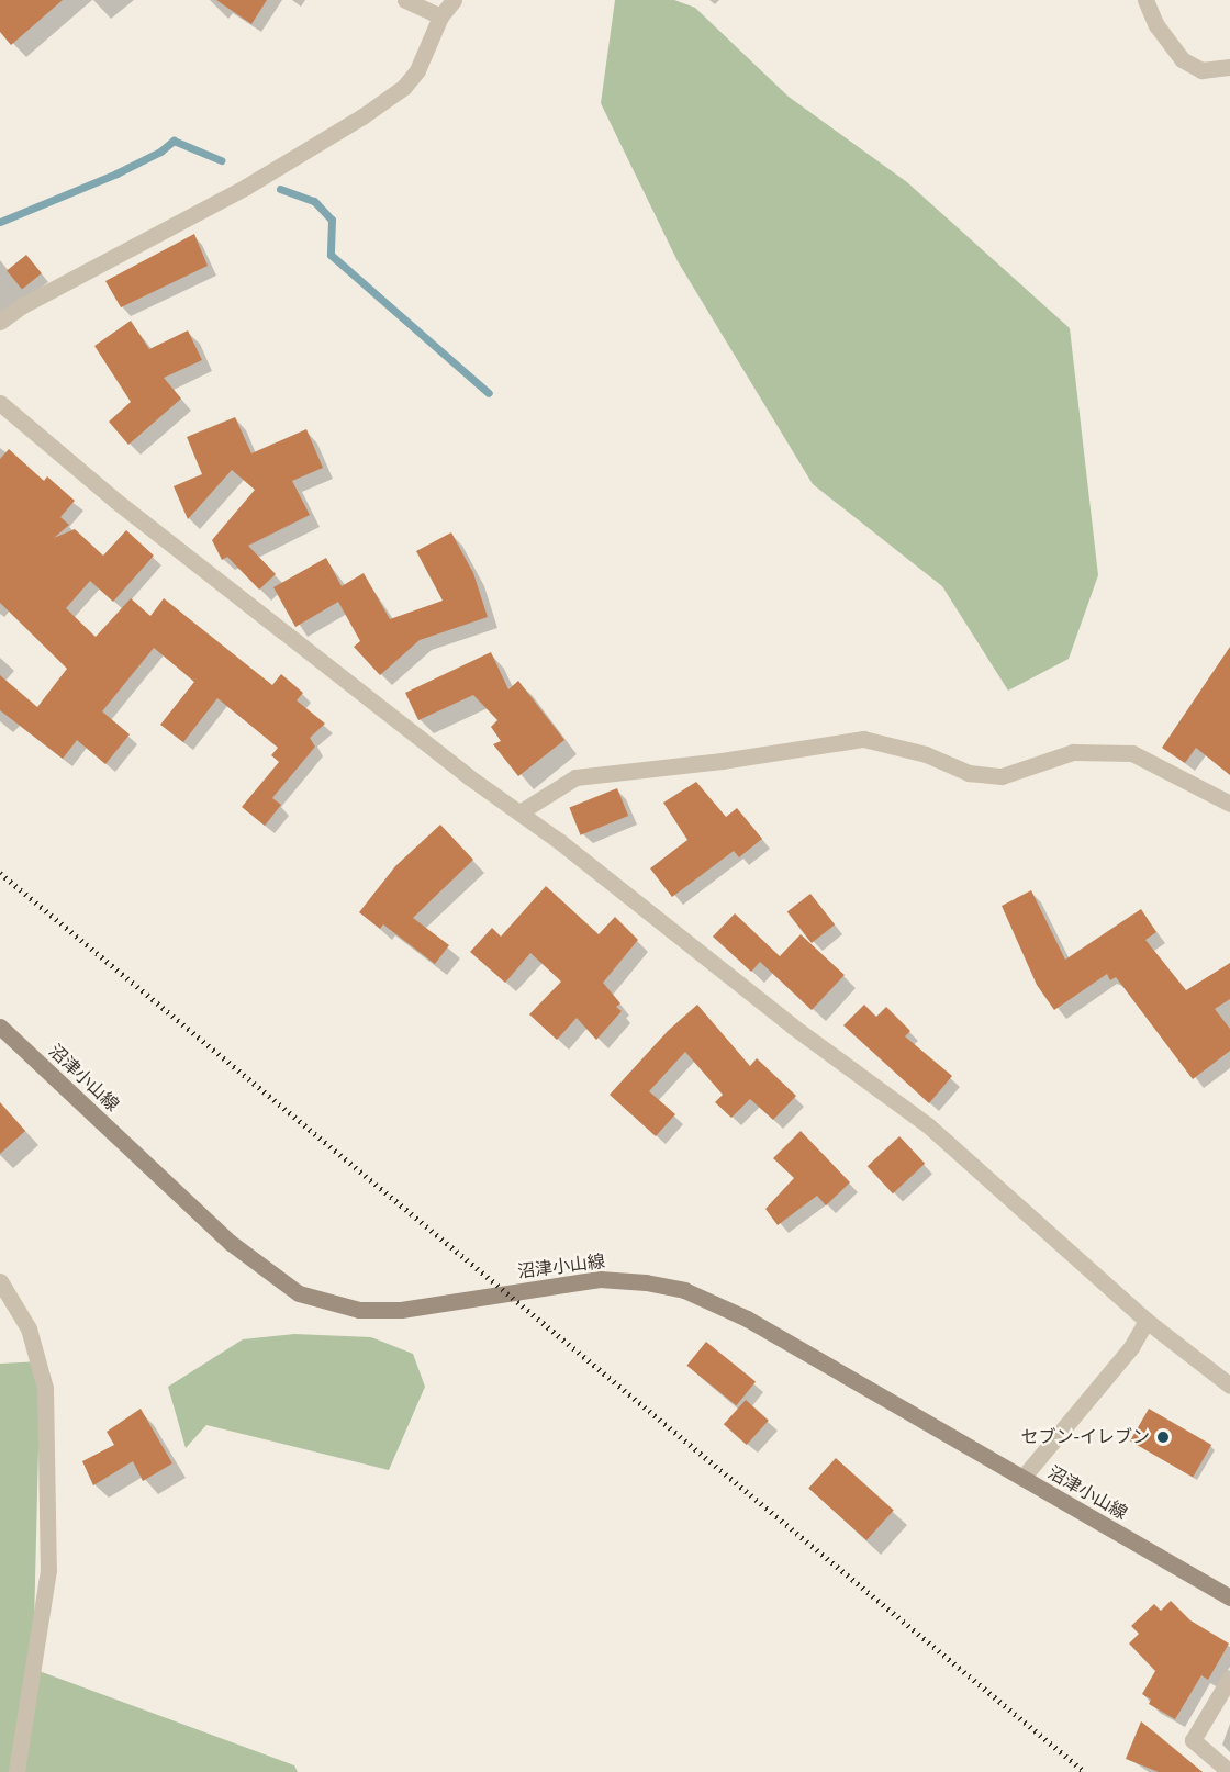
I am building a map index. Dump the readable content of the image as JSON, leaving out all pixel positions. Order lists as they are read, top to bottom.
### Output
{
  "streets": {
    "main road": ["沼津小山線"]
  },
  "places": ["セブン-イレブン"]
}
